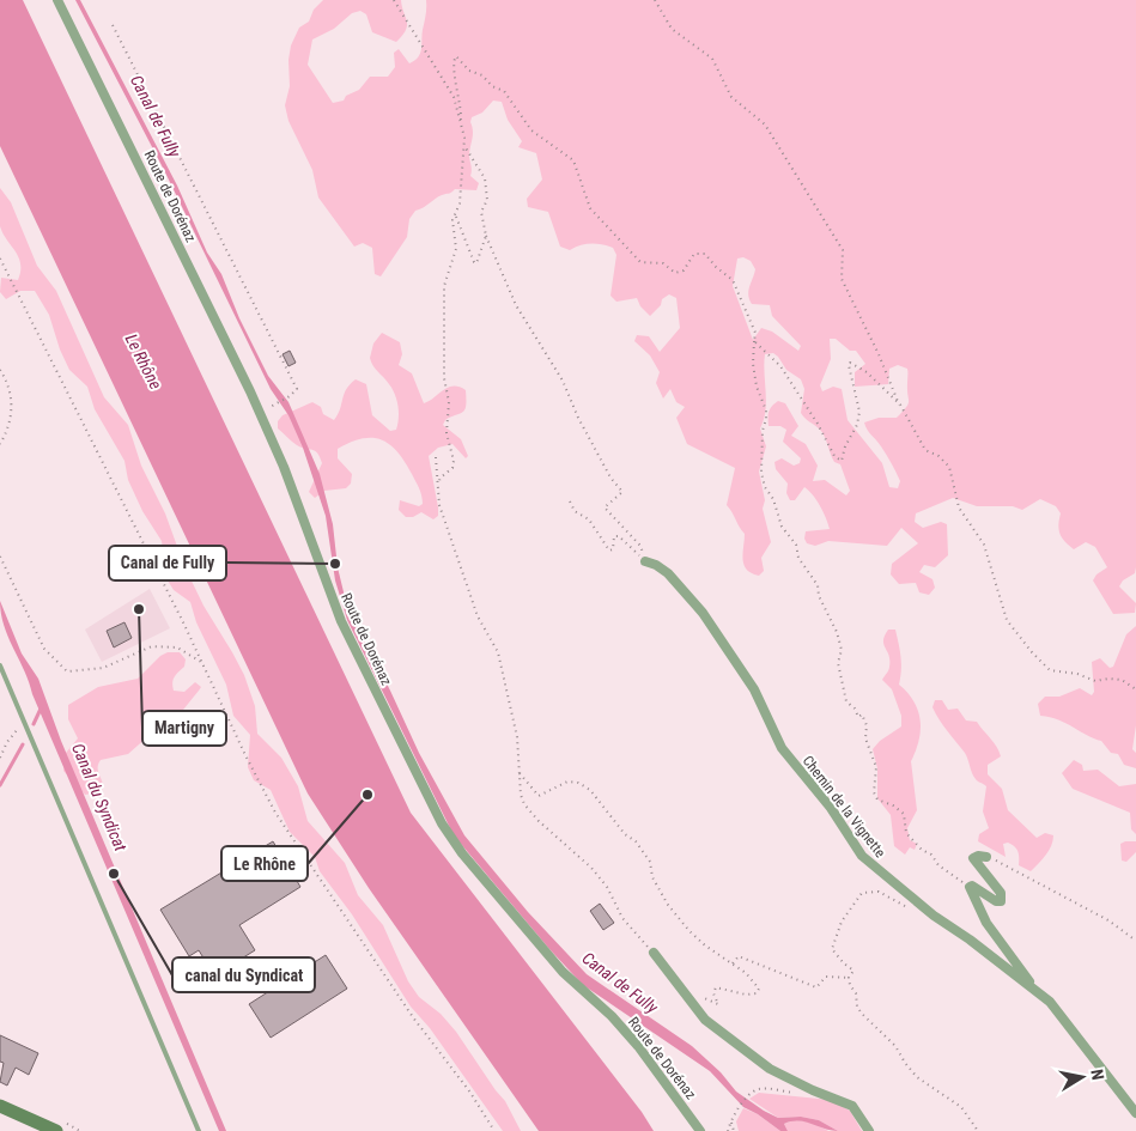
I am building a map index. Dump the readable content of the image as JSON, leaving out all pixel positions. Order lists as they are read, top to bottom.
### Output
{
  "streets": {
    "street": ["Route de Dorénaz", "Chemin de la Vignette"]
  },
  "water": ["Canal de Fully", "Le Rhône", "Canal du Syndicat"],
  "places": [
    "Canal de Fully",
    "Martigny",
    "Le Rhône",
    "canal du Syndicat"
  ],
  "north": "right"
}
